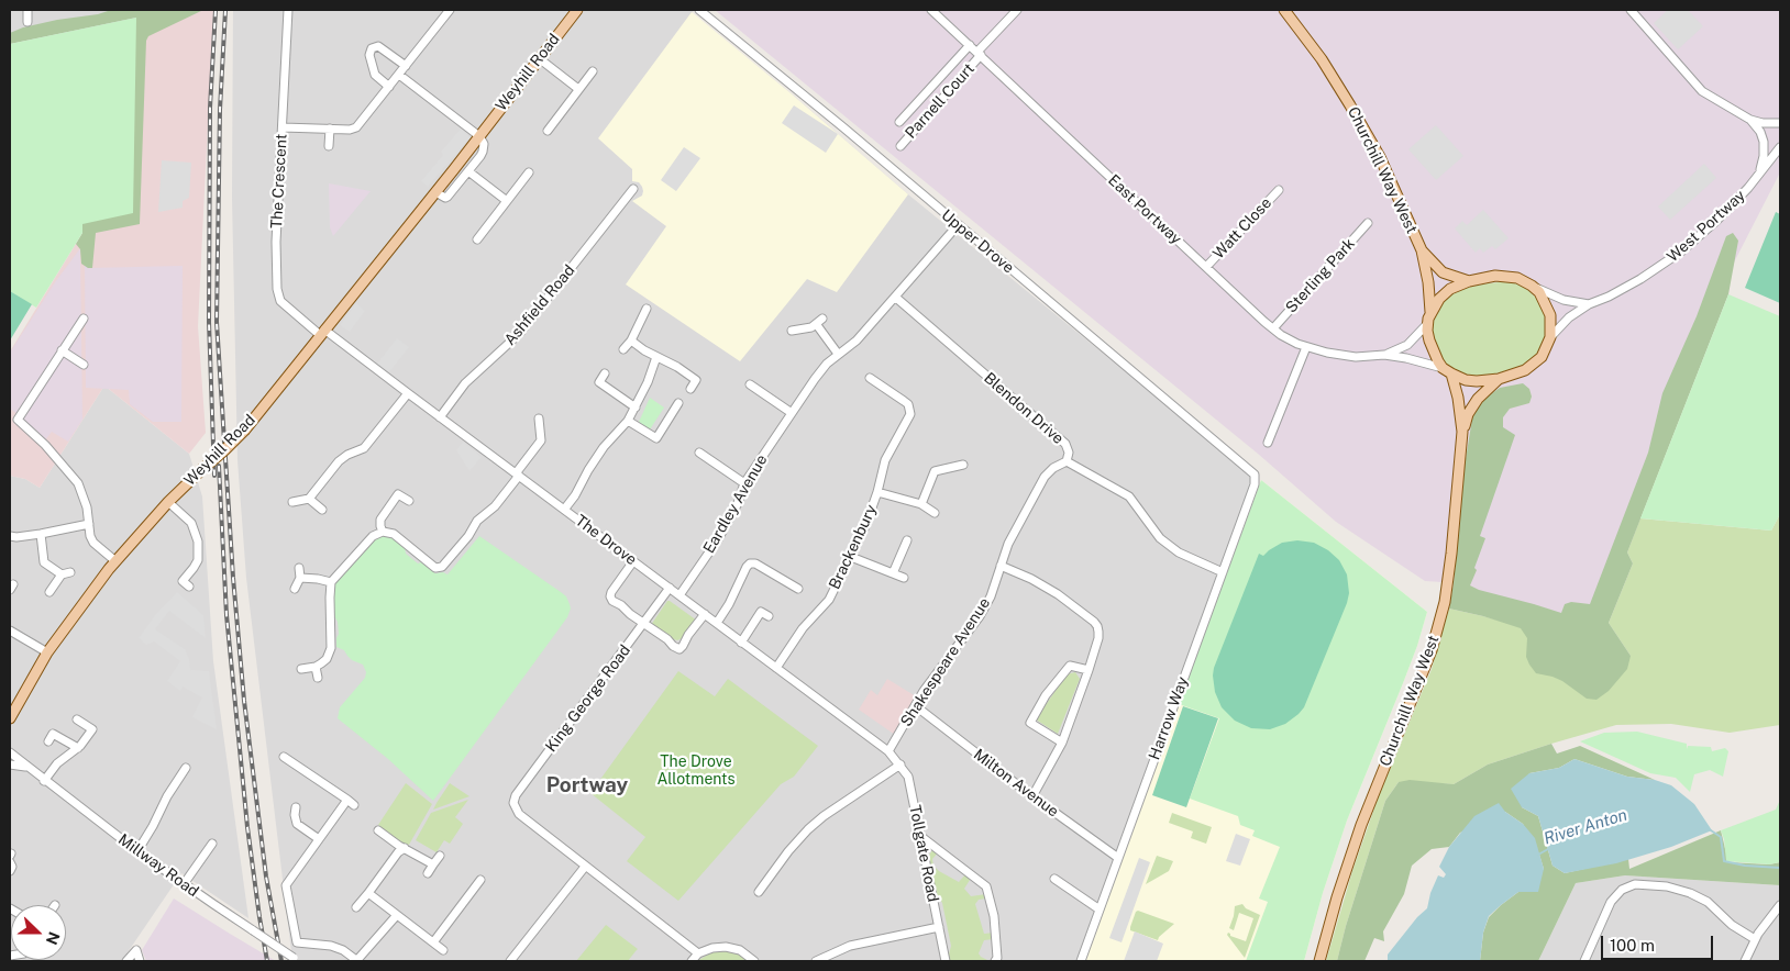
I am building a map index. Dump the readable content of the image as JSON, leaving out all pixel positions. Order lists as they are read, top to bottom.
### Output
{
  "streets": {
    "main road": ["Weyhill Road", "Churchill Way West"],
    "street": [
      "Parnell Court",
      "The Crescent",
      "East Portway",
      "West Portway",
      "Watt Close",
      "Upper Drove",
      "Sterling Park",
      "Ashfield Road",
      "Blendon Drive",
      "Eardley Avenue",
      "The Drove",
      "Brackenbury",
      "Shakespeare Avenue",
      "King George Road",
      "Harrow Way",
      "Milton Avenue",
      "Tollgate Road",
      "Millway Road"
    ]
  },
  "crossings": [
    ["Weyhill Road", "The Crescent"],
    ["Weyhill Road", "The Drove"],
    ["Parnell Court", "East Portway"],
    ["Churchill Way West", "West Portway"],
    ["The Crescent", "The Drove"],
    ["East Portway", "Watt Close"],
    ["East Portway", "Sterling Park"],
    ["Upper Drove", "Eardley Avenue"],
    ["Upper Drove", "Harrow Way"],
    ["Ashfield Road", "The Drove"],
    ["Blendon Drive", "Eardley Avenue"],
    ["Blendon Drive", "Shakespeare Avenue"],
    ["Blendon Drive", "Harrow Way"],
    ["Eardley Avenue", "The Drove"],
    ["The Drove", "Brackenbury"],
    ["The Drove", "Shakespeare Avenue"],
    ["The Drove", "King George Road"],
    ["The Drove", "Tollgate Road"],
    ["Shakespeare Avenue", "Milton Avenue"],
    ["Shakespeare Avenue", "Tollgate Road"],
    ["Harrow Way", "Milton Avenue"]
  ],
  "districts": ["Portway"],
  "water": ["River Anton"],
  "parks": ["The Drove Allotments"],
  "scale_bar": "100 m",
  "north": "right"
}
